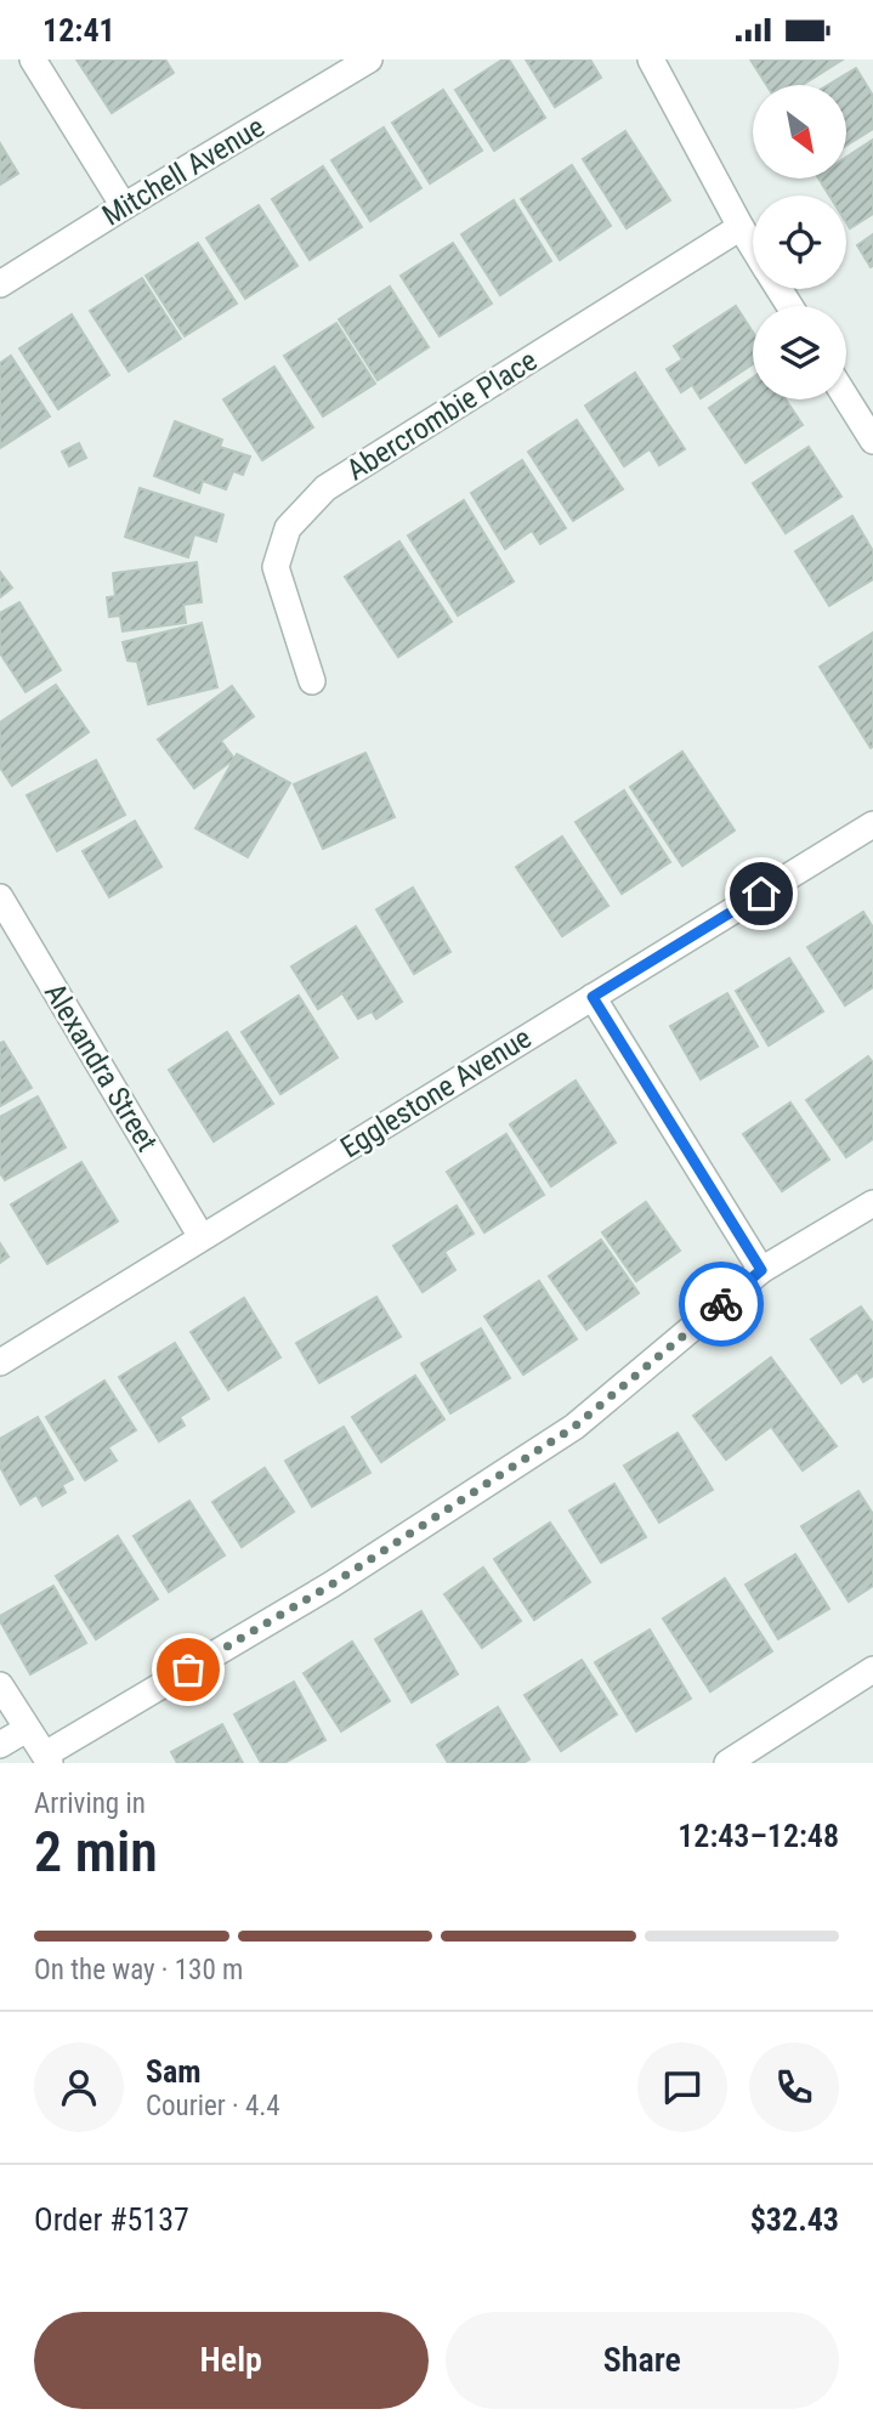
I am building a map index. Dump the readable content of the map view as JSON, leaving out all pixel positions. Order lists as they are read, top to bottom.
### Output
{
  "streets": {
    "street": [
      "Mitchell Avenue",
      "Abercrombie Place",
      "Alexandra Street",
      "Egglestone Avenue"
    ]
  },
  "crossings": [
    ["Alexandra Street", "Egglestone Avenue"]
  ],
  "north": "bottom right",
  "page": {
    "status": "12:41",
    "heading": ["2 min", "Arriving in", "12:43–12:48"],
    "panel": [
      "Sam",
      "Courier · 4.4",
      "Order #5137",
      "$32.43"
    ],
    "bar": "On the way · 130 m",
    "buttons": ["Help", "Share"]
  }
}
